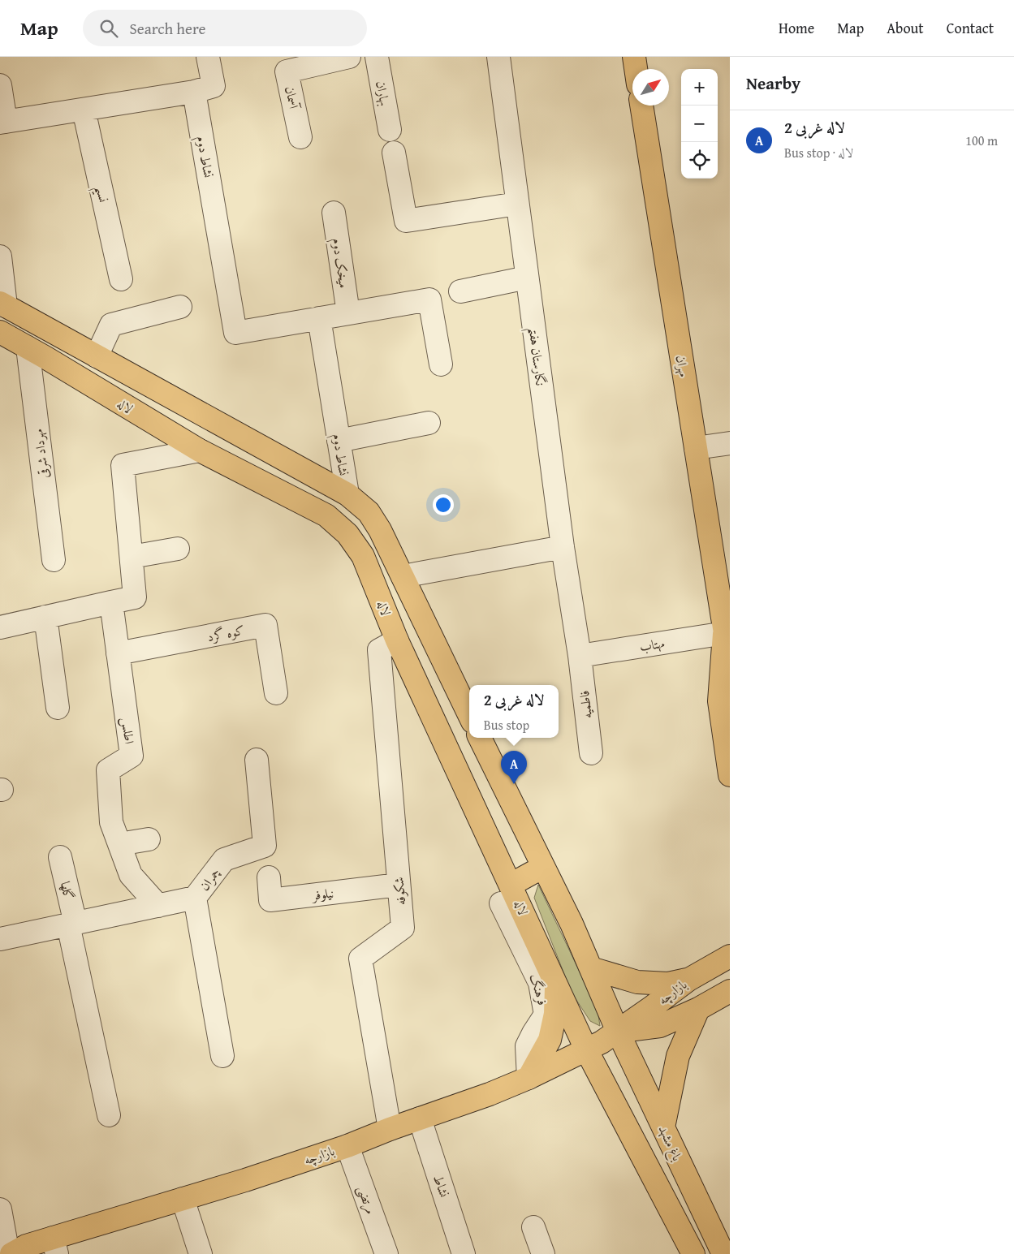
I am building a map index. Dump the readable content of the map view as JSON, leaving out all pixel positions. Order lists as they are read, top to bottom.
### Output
{
  "streets": {
    "main road": [
      "مهران",
      "لاله",
      "بازارچه",
      "باغ مشهد"
    ],
    "street": [
      "بهاران",
      "آسمان",
      "نشاط دوم",
      "نسیم",
      "میخک دوم",
      "نگارستان هفتم",
      "مهرداد شرقی",
      "کوه گرد",
      "مهتاب",
      "فاطمیه",
      "اطلس",
      "چمران",
      "گلها",
      "شکوفه",
      "نیلوفر",
      "فرهنگ",
      "نشاط",
      "مرتضی"
    ]
  },
  "crossings": [
    ["نشاط دوم", "میخک دوم"],
    ["نگارستان هفتم", "مهتاب"],
    ["نگارستان هفتم", "فاطمیه"],
    ["مهران", "مهتاب"],
    ["لاله", "مهرداد شرقی"],
    ["لاله", "شکوفه"],
    ["لاله", "فرهنگ"],
    ["لاله", "بازارچه"],
    ["کوه گرد", "اطلس"],
    ["مهتاب", "فاطمیه"],
    ["اطلس", "چمران"],
    ["چمران", "گلها"],
    ["شکوفه", "نیلوفر"],
    ["شکوفه", "بازارچه"],
    ["فرهنگ", "بازارچه"],
    ["بازارچه", "باغ مشهد"],
    ["بازارچه", "نشاط"],
    ["بازارچه", "مرتضی"]
  ],
  "north": "top right",
  "page": {
    "header": "Map",
    "search": "Search here",
    "nav": [
      "Home",
      "Map",
      "About",
      "Contact"
    ],
    "heading": "Nearby",
    "map_buttons": ["+", "−"],
    "list": [
      {
        "mark": "A",
        "name": "لاله غربی 2",
        "note": "Bus stop · لاله",
        "value": "100 m"
      }
    ],
    "popup": ["لاله غربی 2", "Bus stop"],
    "pins": "A"
  }
}
